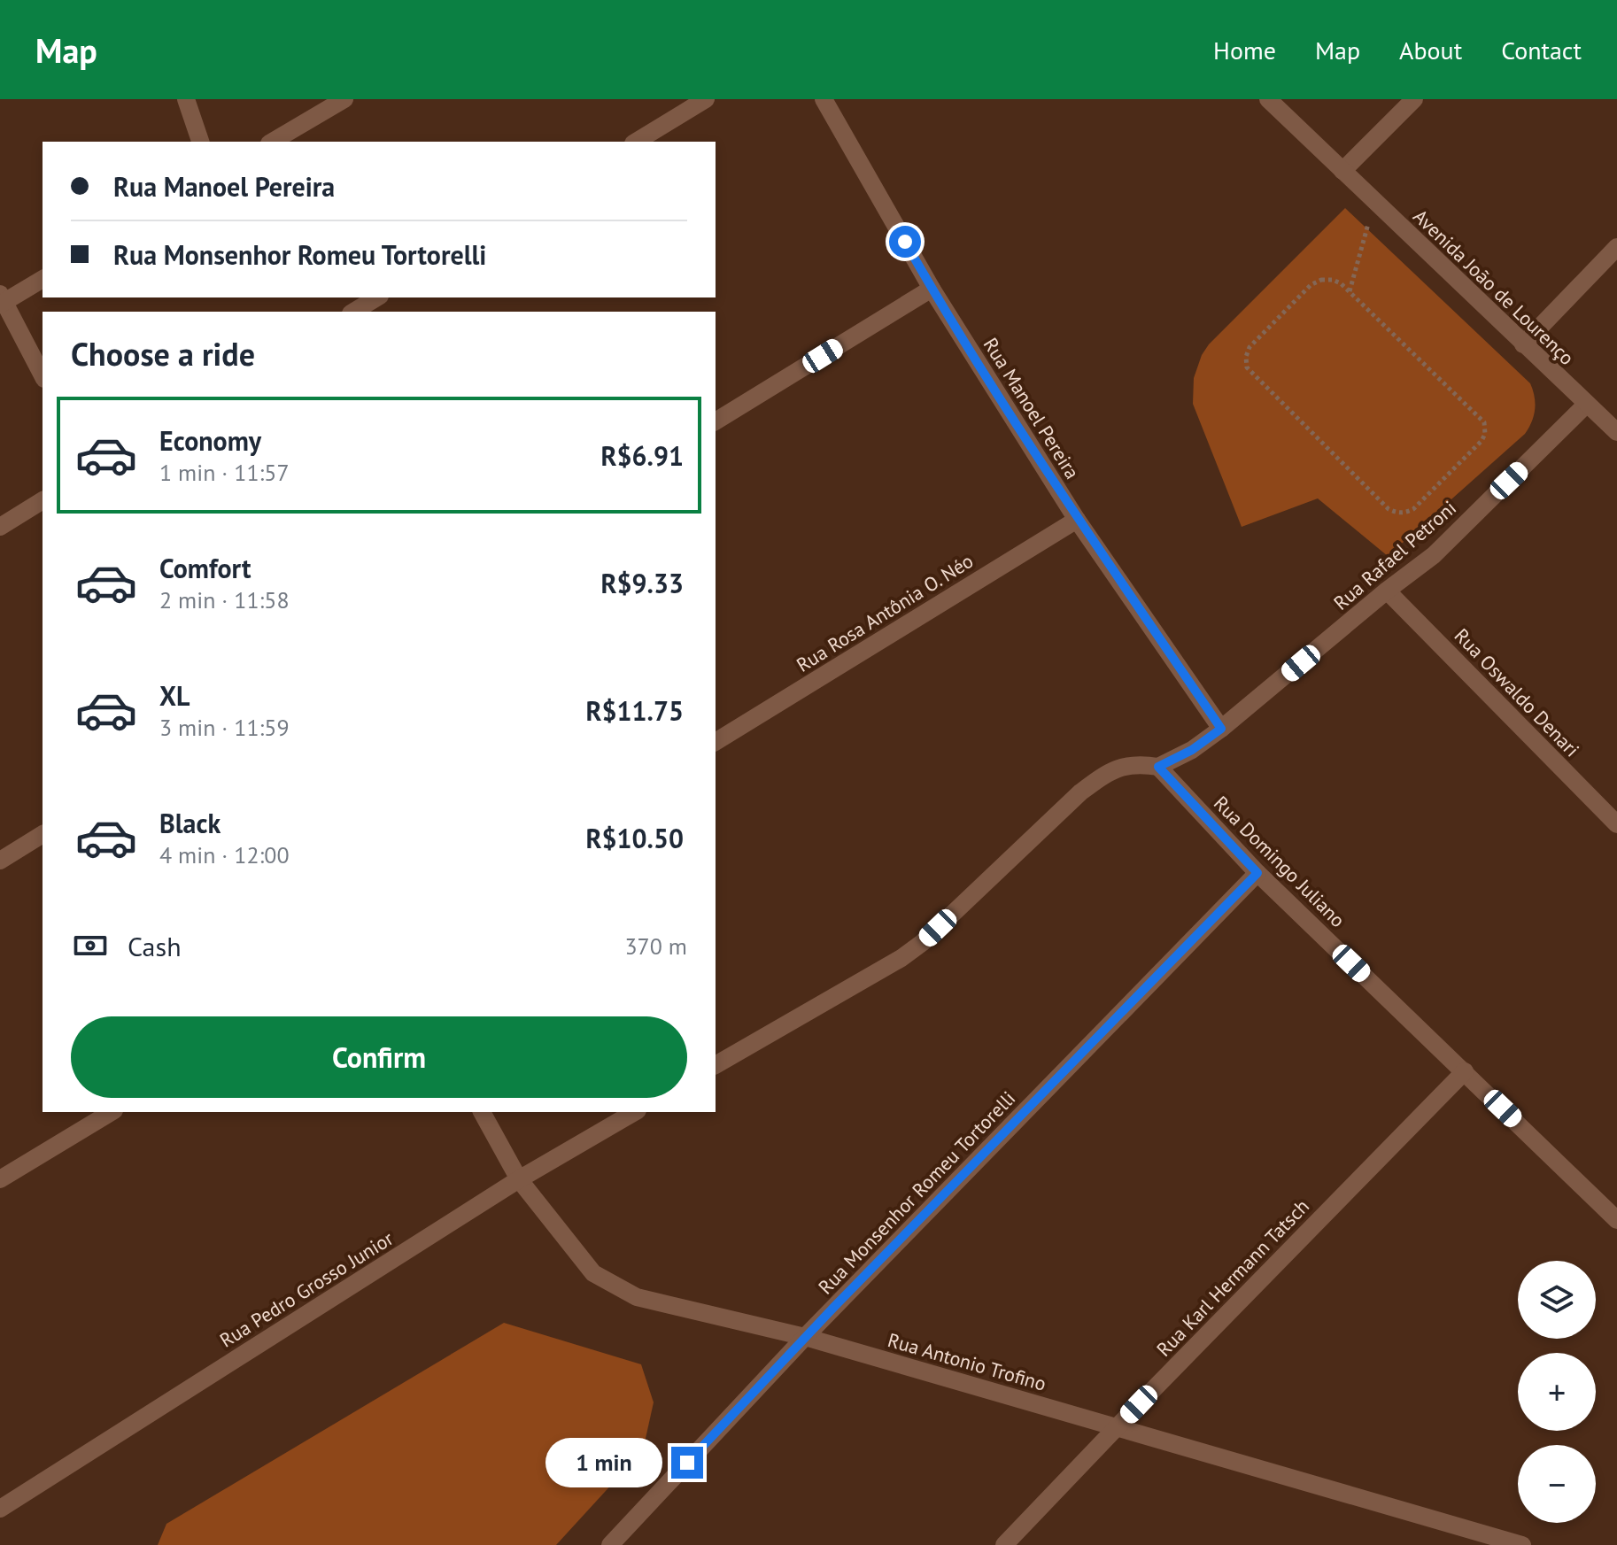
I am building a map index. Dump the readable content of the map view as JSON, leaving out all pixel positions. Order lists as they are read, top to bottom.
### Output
{
  "streets": {
    "street": [
      "Avenida João de Lourenço",
      "Rua Manoel Pereira",
      "Rua Rafael Petroni",
      "Rua Rosa Antônia O. Néo",
      "Rua Oswaldo Denari",
      "Rua Domingo Juliano",
      "Rua Monsenhor Romeu Tortorelli",
      "Rua Karl Hermann Tatsch",
      "Rua Pedro Grosso Junior",
      "Rua Antonio Trofino"
    ]
  },
  "crossings": [
    ["Avenida João de Lourenço", "Rua Rafael Petroni"],
    ["Rua Manoel Pereira", "Rua Rafael Petroni"],
    ["Rua Manoel Pereira", "Rua Rosa Antônia O. Néo"],
    ["Rua Rafael Petroni", "Rua Oswaldo Denari"],
    ["Rua Rafael Petroni", "Rua Domingo Juliano"],
    ["Rua Domingo Juliano", "Rua Monsenhor Romeu Tortorelli"],
    ["Rua Domingo Juliano", "Rua Karl Hermann Tatsch"],
    ["Rua Monsenhor Romeu Tortorelli", "Rua Antonio Trofino"],
    ["Rua Karl Hermann Tatsch", "Rua Antonio Trofino"],
    ["Rua Pedro Grosso Junior", "Rua Antonio Trofino"]
  ],
  "page": {
    "header": "Map",
    "nav": [
      "Home",
      "Map",
      "About",
      "Contact"
    ],
    "banner": ["Rua Manoel Pereira", "Rua Monsenhor Romeu Tortorelli"],
    "heading": "Choose a ride",
    "list": [
      {
        "name": "Economy",
        "note": "1 min · 11:57",
        "value": "R$6.91"
      },
      {
        "name": "Comfort",
        "note": "2 min · 11:58",
        "value": "R$9.33"
      },
      {
        "name": "XL",
        "note": "3 min · 11:59",
        "value": "R$11.75"
      },
      {
        "name": "Black",
        "note": "4 min · 12:00",
        "value": "R$10.50"
      }
    ],
    "pay": ["Cash", "370 m"],
    "buttons": "Confirm",
    "map_buttons": ["+", "−"],
    "bubble": "1 min"
  }
}
